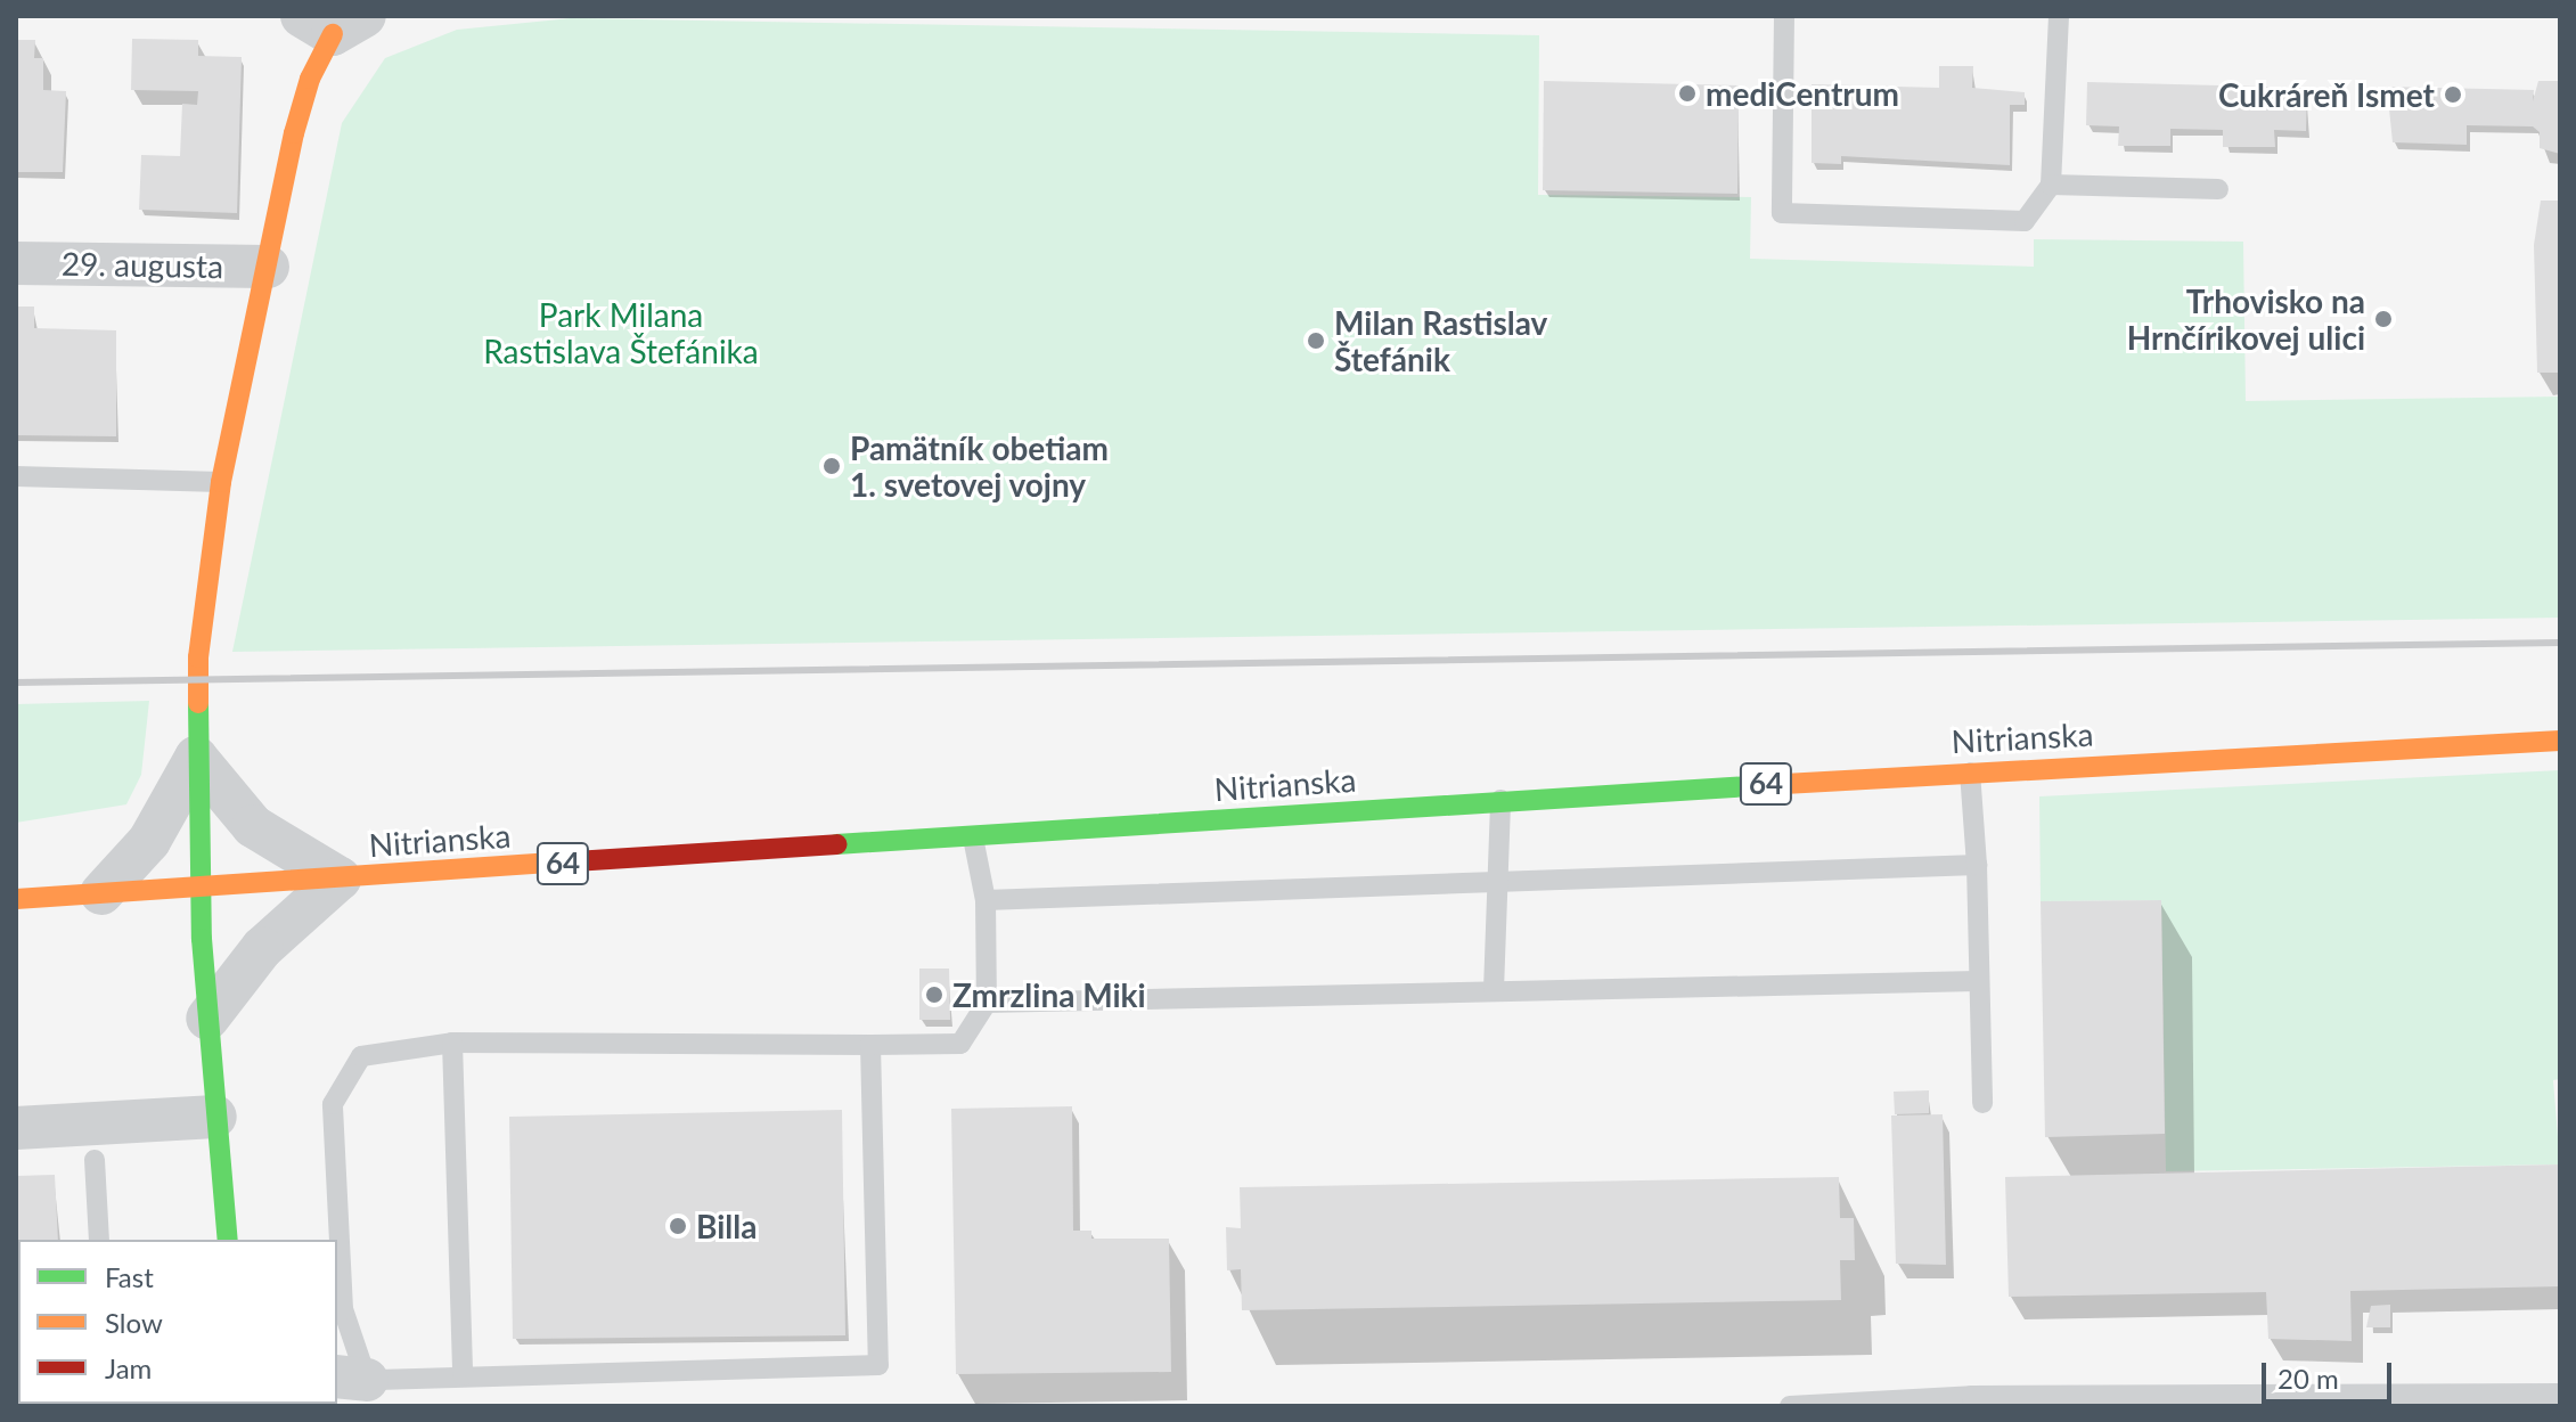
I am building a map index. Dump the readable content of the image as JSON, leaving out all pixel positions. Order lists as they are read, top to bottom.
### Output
{
  "streets": {
    "main road": ["Nitrianska", "64"],
    "street": ["29. augusta"]
  },
  "parks": ["Park Milana Rastislava Štefánika"],
  "places": [
    "mediCentrum",
    "Cukráreň Ismet",
    "Trhovisko na Hrnčírikovej ulici",
    "Milan Rastislav Štefánik",
    "Pamätník obetiam 1. svetovej vojny",
    "Zmrzlina Miki",
    "Billa"
  ],
  "legend": ["Fast", "Slow", "Jam"],
  "scale_bar": "20 m"
}
